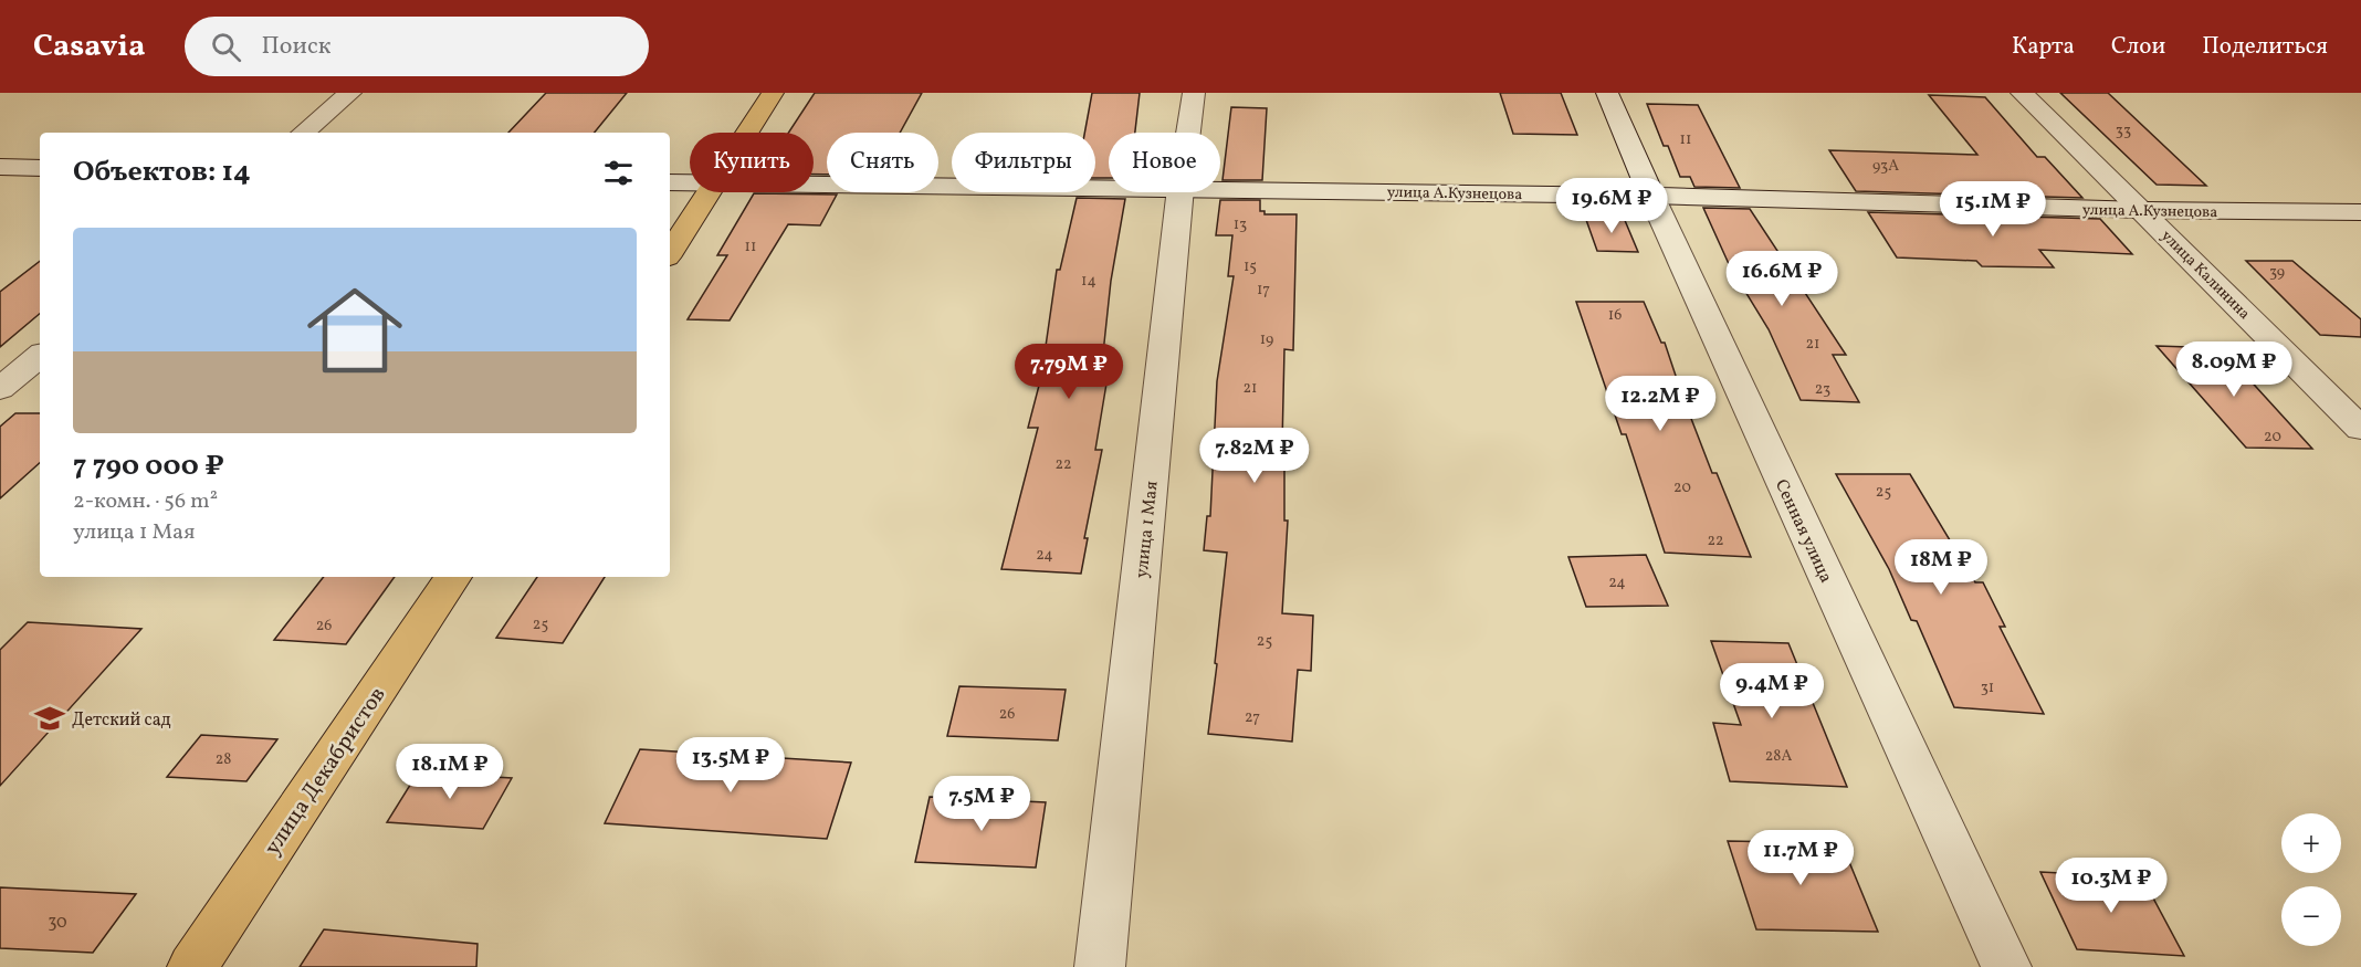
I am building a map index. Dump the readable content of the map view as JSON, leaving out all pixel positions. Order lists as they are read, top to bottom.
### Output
{
  "streets": {
    "main road": ["улица Декабристов"],
    "street": [
      "улица А.Кузнецова",
      "улица Калинина",
      "улица 1 Мая",
      "Сенная улица"
    ]
  },
  "crossings": [
    ["улица А.Кузнецова", "улица Калинина"],
    ["улица А.Кузнецова", "Сенная улица"]
  ],
  "places": {
    "school or university": ["Детский сад"]
  },
  "house_numbers": [
    "33",
    "11",
    "93А",
    "13",
    "11",
    "15",
    "39",
    "14",
    "17",
    "16",
    "19",
    "21",
    "21",
    "23",
    "20",
    "22",
    "20",
    "25",
    "22",
    "24",
    "24",
    "25",
    "26",
    "25",
    "31",
    "26",
    "27",
    "28А",
    "28",
    "30"
  ],
  "page": {
    "header": "Casavia",
    "search": "Поиск",
    "nav": ["Карта", "Слои", "Поделиться"],
    "chip": [
      "Купить",
      "Снять",
      "Фильтры",
      "Новое"
    ],
    "heading": "Объектов: 14",
    "price": [
      "19.6M ₽",
      "15.1M ₽",
      "16.6M ₽",
      "8.09M ₽",
      "7.79M ₽",
      "12.2M ₽",
      "7.82M ₽",
      "18M ₽",
      "9.4M ₽",
      "13.5M ₽",
      "18.1M ₽",
      "7.5M ₽",
      "11.7M ₽",
      "10.3M ₽"
    ],
    "list": [
      {
        "name": "7 790 000 ₽",
        "note": "2-комн. · 56 m² · улица 1 Мая"
      }
    ],
    "map_buttons": ["+", "−"]
  }
}
